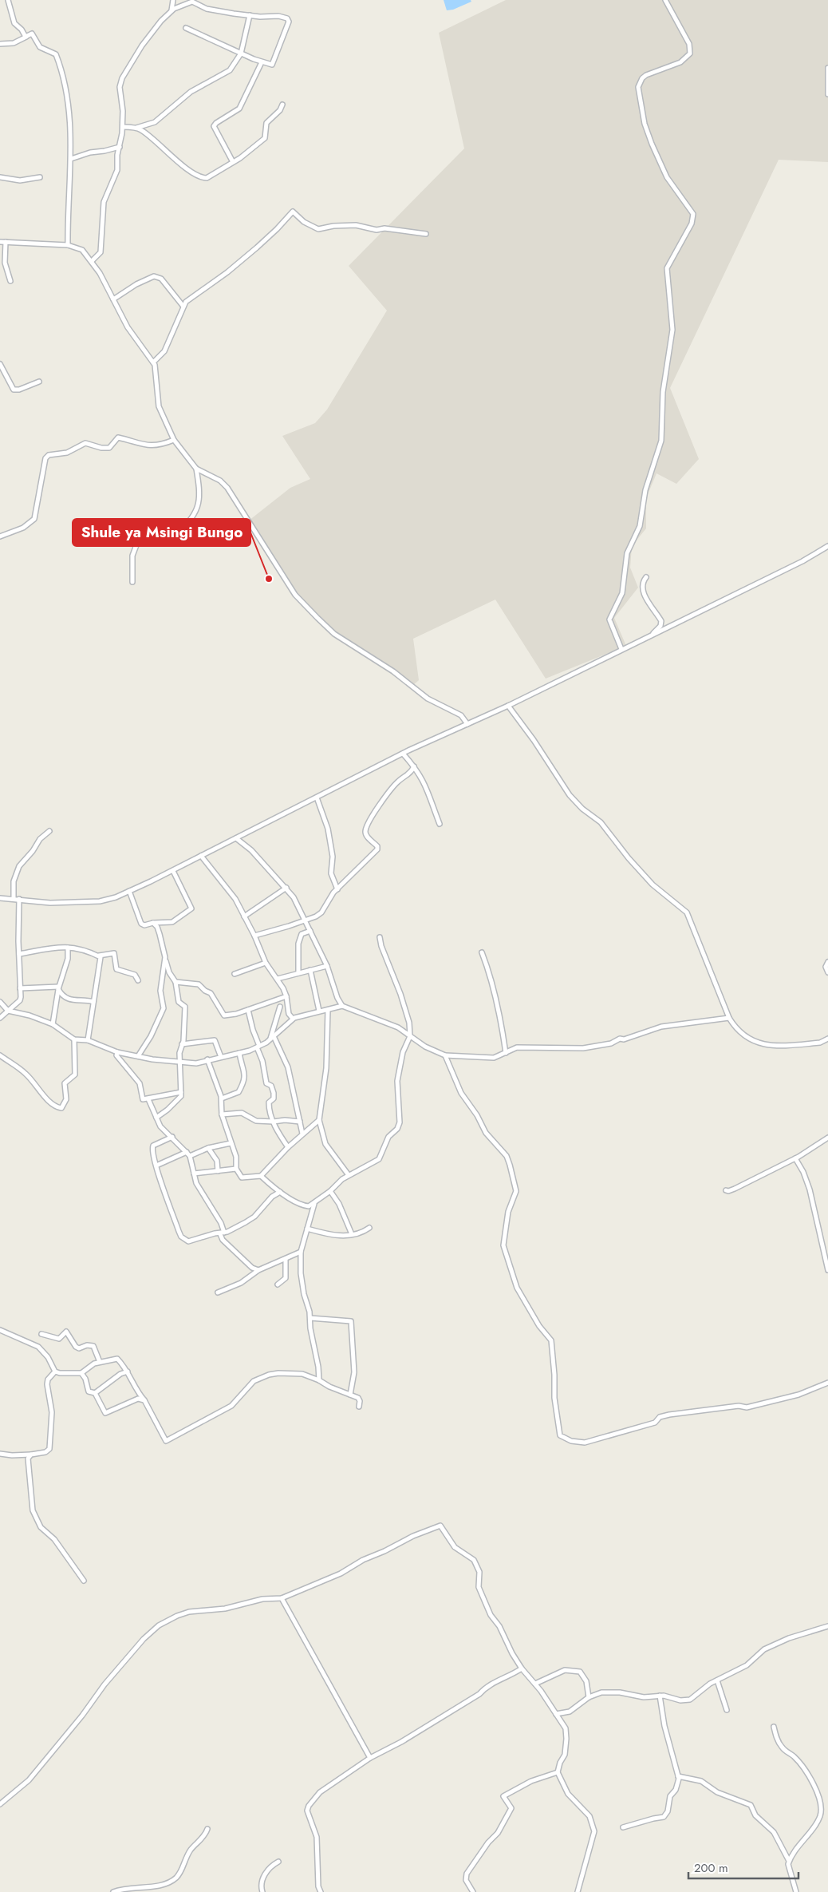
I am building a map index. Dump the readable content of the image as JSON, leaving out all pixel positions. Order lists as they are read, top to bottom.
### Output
{
  "places": ["Shule ya Msingi Bungo"],
  "scale_bar": "200 m"
}
